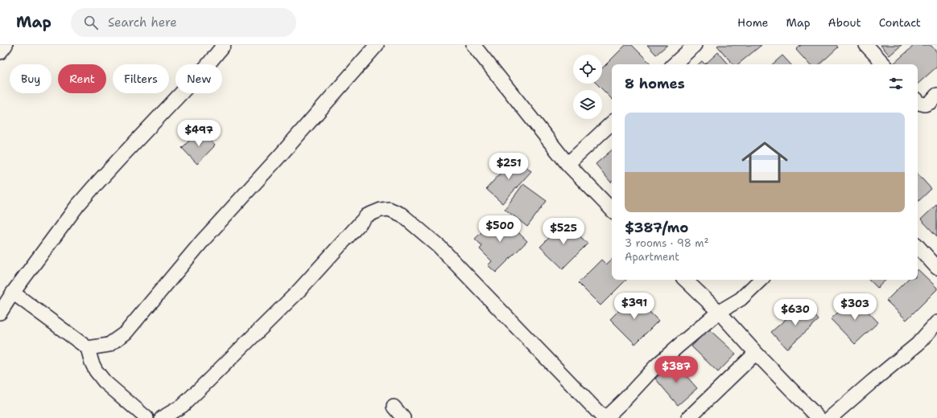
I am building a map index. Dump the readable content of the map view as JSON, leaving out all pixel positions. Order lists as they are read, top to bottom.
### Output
{
  "page": {
    "header": "Map",
    "search": "Search here",
    "nav": [
      "Home",
      "Map",
      "About",
      "Contact"
    ],
    "chip": [
      "Buy",
      "Rent",
      "Filters",
      "New"
    ],
    "heading": "8 homes",
    "list": [
      {
        "name": "$387/mo",
        "note": "3 rooms · 98 m² · Apartment"
      }
    ],
    "price": [
      "$497",
      "$251",
      "$500",
      "$525",
      "$391",
      "$303",
      "$630",
      "$387"
    ]
  }
}
